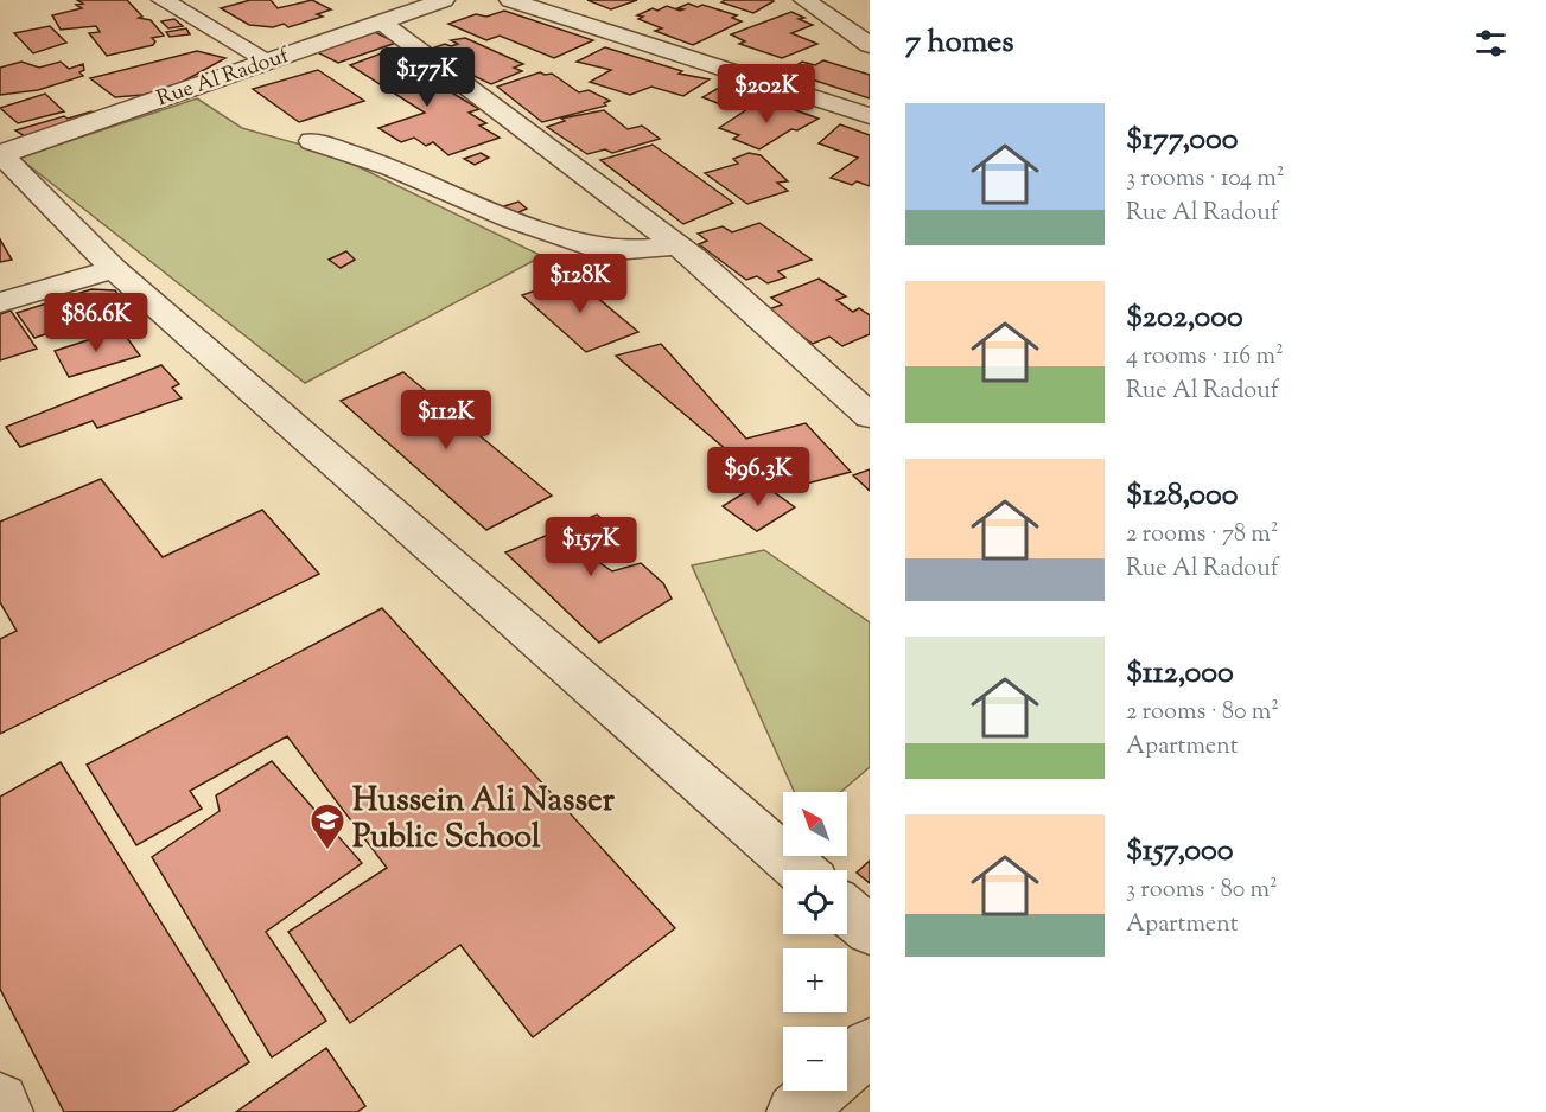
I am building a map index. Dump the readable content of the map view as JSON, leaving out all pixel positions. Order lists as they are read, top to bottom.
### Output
{
  "streets": {
    "street": ["Rue Al Radouf"]
  },
  "places": {
    "school or university": ["Hussein Ali Nasser Public School"]
  },
  "north": "top left",
  "page": {
    "heading": "7 homes",
    "price": [
      "$177K",
      "$202K",
      "$128K",
      "$86.6K",
      "$112K",
      "$96.3K",
      "$157K"
    ],
    "list": [
      {
        "name": "$177,000",
        "note": "3 rooms · 104 m² · Rue Al Radouf"
      },
      {
        "name": "$202,000",
        "note": "4 rooms · 116 m² · Rue Al Radouf"
      },
      {
        "name": "$128,000",
        "note": "2 rooms · 78 m² · Rue Al Radouf"
      },
      {
        "name": "$112,000",
        "note": "2 rooms · 80 m² · Apartment"
      },
      {
        "name": "$157,000",
        "note": "3 rooms · 80 m² · Apartment"
      }
    ],
    "map_buttons": ["+", "−"]
  }
}
